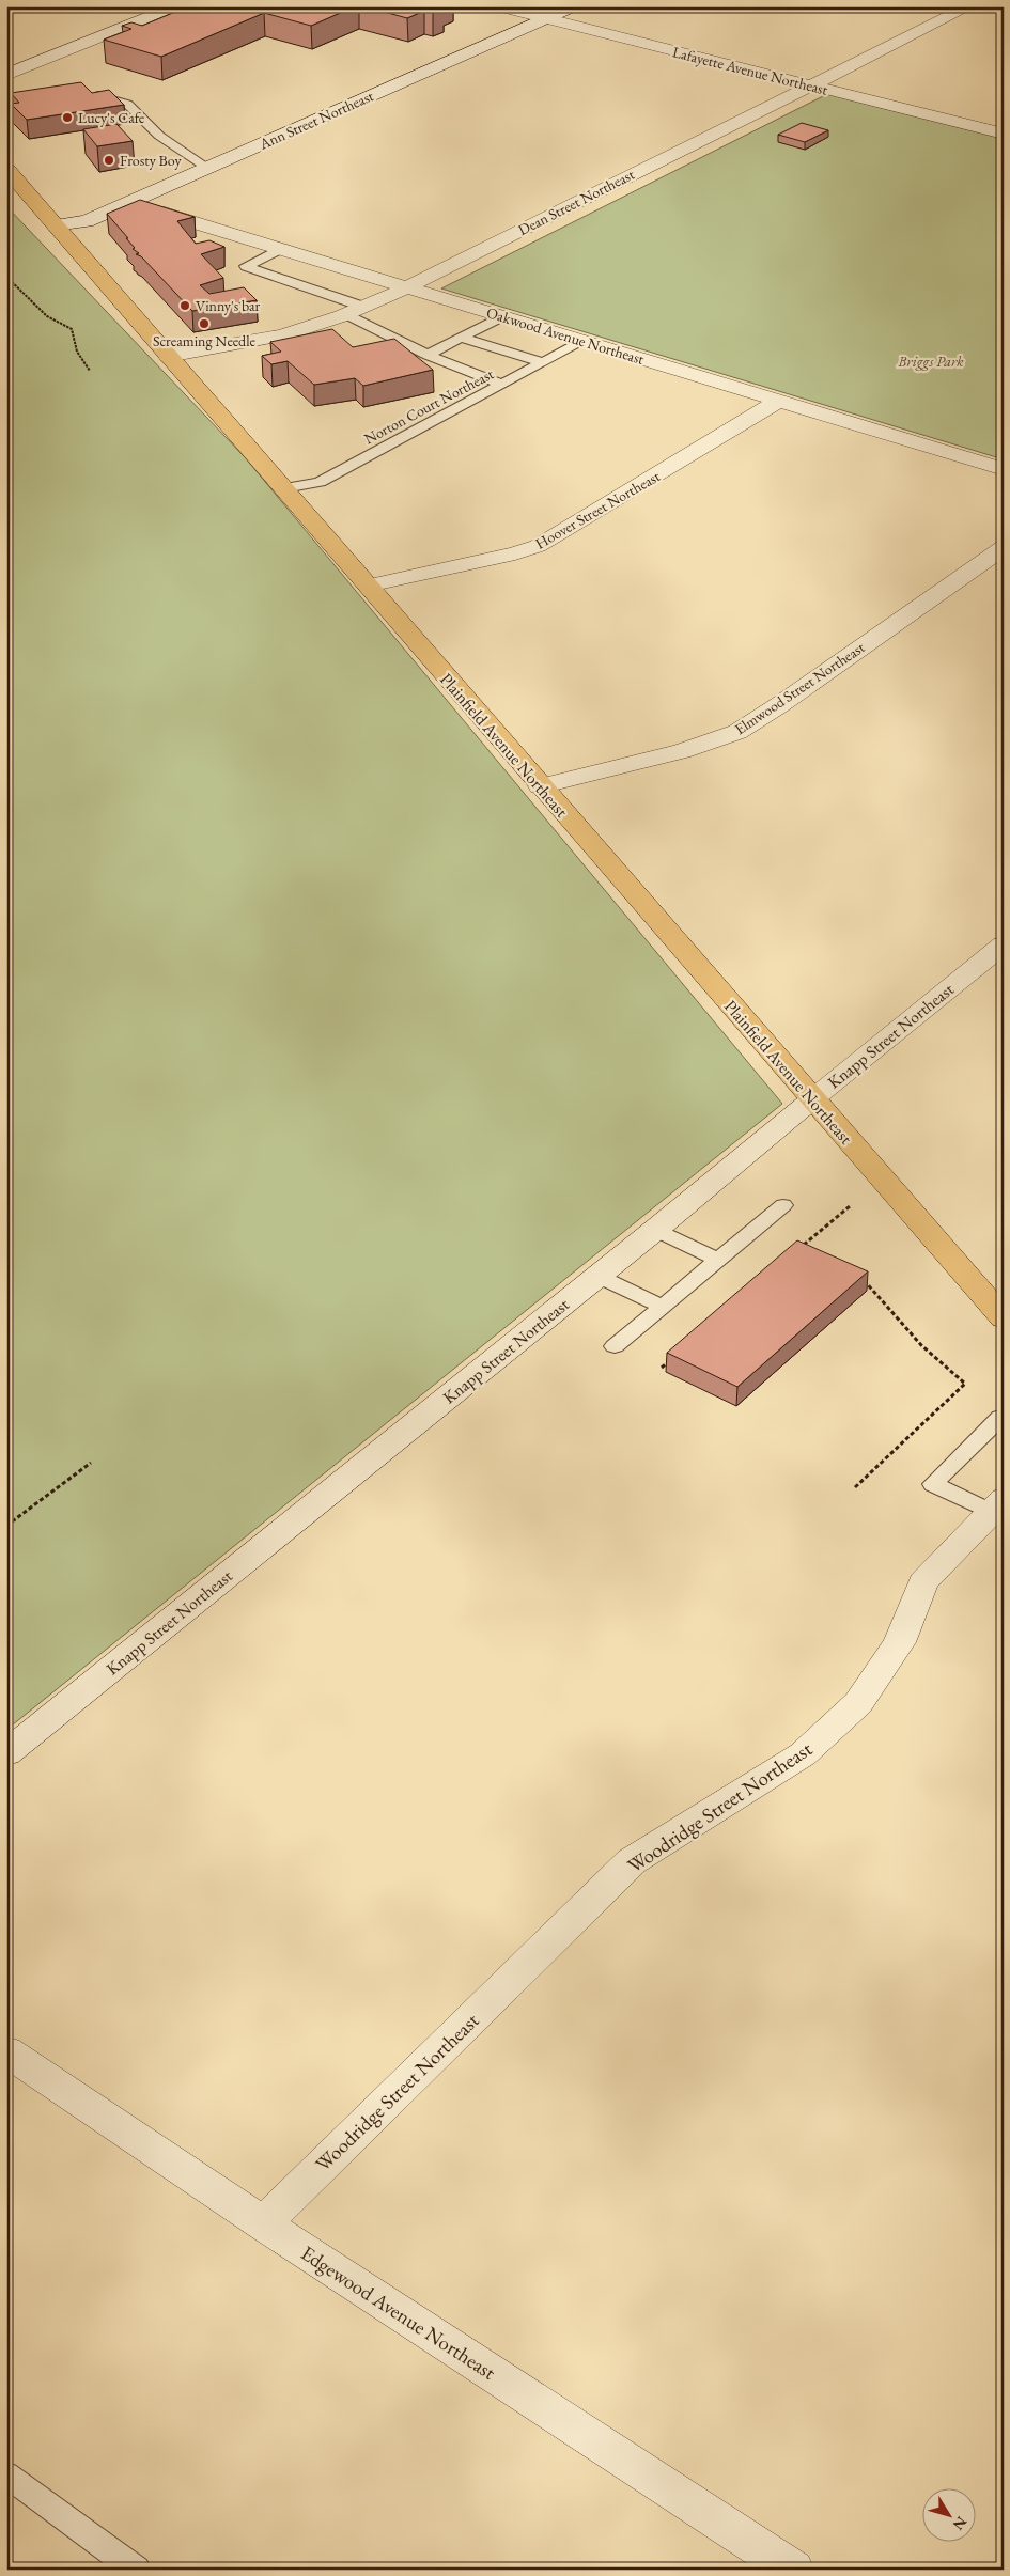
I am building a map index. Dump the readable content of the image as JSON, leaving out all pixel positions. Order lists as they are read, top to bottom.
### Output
{
  "streets": {
    "main road": ["Plainfield Avenue Northeast"],
    "street": [
      "Lafayette Avenue Northeast",
      "Ann Street Northeast",
      "Dean Street Northeast",
      "Oakwood Avenue Northeast",
      "Hoover Street Northeast",
      "Elmwood Street Northeast",
      "Knapp Street Northeast",
      "Woodridge Street Northeast",
      "Edgewood Avenue Northeast"
    ],
    "lane": ["Norton Court Northeast"]
  },
  "crossings": [
    ["Lafayette Avenue Northeast", "Ann Street Northeast"],
    ["Lafayette Avenue Northeast", "Dean Street Northeast"],
    ["Ann Street Northeast", "Oakwood Avenue Northeast"],
    ["Ann Street Northeast", "Plainfield Avenue Northeast"],
    ["Dean Street Northeast", "Oakwood Avenue Northeast"],
    ["Dean Street Northeast", "Plainfield Avenue Northeast"],
    ["Oakwood Avenue Northeast", "Norton Court Northeast"],
    ["Oakwood Avenue Northeast", "Hoover Street Northeast"],
    ["Norton Court Northeast", "Plainfield Avenue Northeast"],
    ["Hoover Street Northeast", "Plainfield Avenue Northeast"],
    ["Elmwood Street Northeast", "Plainfield Avenue Northeast"],
    ["Plainfield Avenue Northeast", "Knapp Street Northeast"],
    ["Woodridge Street Northeast", "Edgewood Avenue Northeast"]
  ],
  "parks": ["Briggs Park"],
  "places": [
    "Lucy's Cafe",
    "Frosty Boy",
    "Vinny's bar",
    "Screaming Needle"
  ],
  "north": "bottom right"
}
